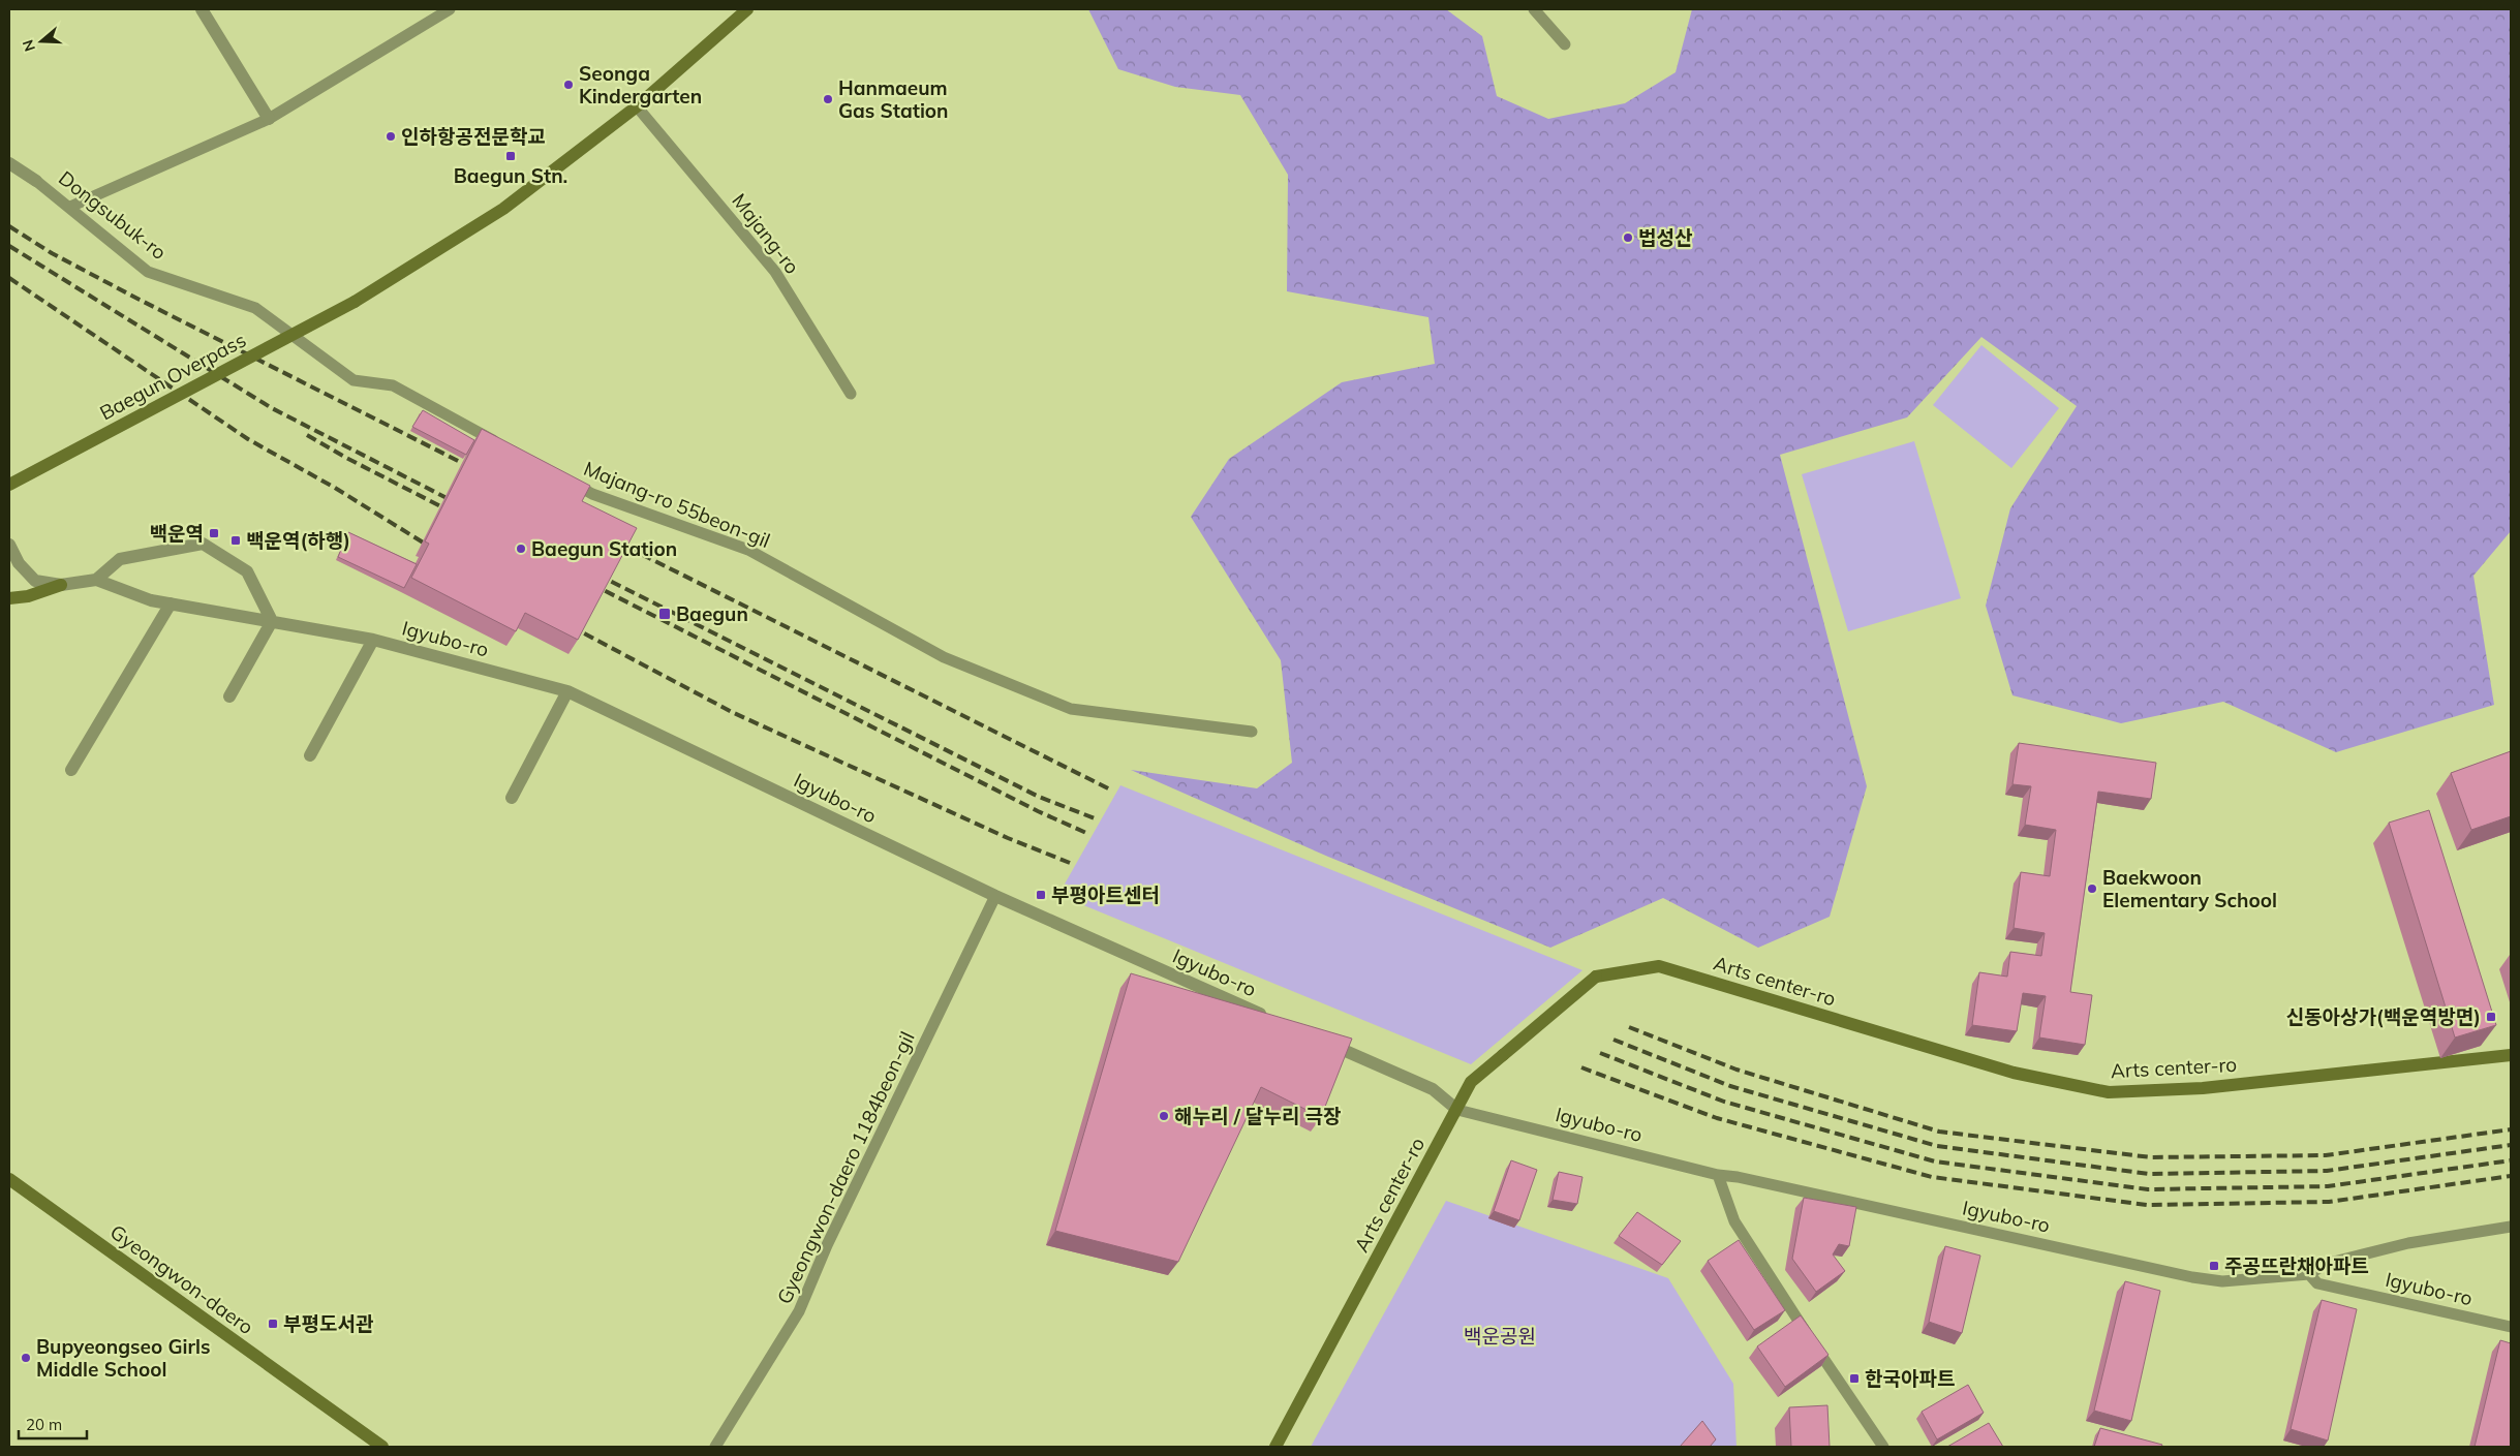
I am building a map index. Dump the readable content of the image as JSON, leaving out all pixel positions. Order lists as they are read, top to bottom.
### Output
{
  "streets": {
    "street": [
      "Dongsubuk-ro",
      "Baegun Overpass",
      "Igyubo-ro",
      "Arts center-ro",
      "Gyeongwon-daero"
    ],
    "lane": ["Majang-ro", "Majang-ro 55beon-gil", "Gyeongwon-daero 1184beon-gil"]
  },
  "crossings": [
    ["Majang-ro", "Baegun Overpass"],
    ["Igyubo-ro", "Arts center-ro"],
    ["Igyubo-ro", "Gyeongwon-daero 1184beon-gil"]
  ],
  "parks": ["백운공원"],
  "places": {
    "other": [
      "Seonga Kindergarten",
      "Hanmaeum Gas Station",
      "인하항공전문학교",
      "법성산",
      "Baegun Station",
      "Baekwoon Elementary School",
      "해누리 / 달누리 극장",
      "Bupyeongseo Girls Middle School"
    ],
    "transit": [
      "Baegun Stn.",
      "백운역",
      "백운역(하행)",
      "Baegun",
      "부평아트센터",
      "신동아상가(백운역방면)",
      "주공뜨란채아파트",
      "부평도서관",
      "한국아파트"
    ]
  },
  "scale_bar": "20 m",
  "north": "left"
}
